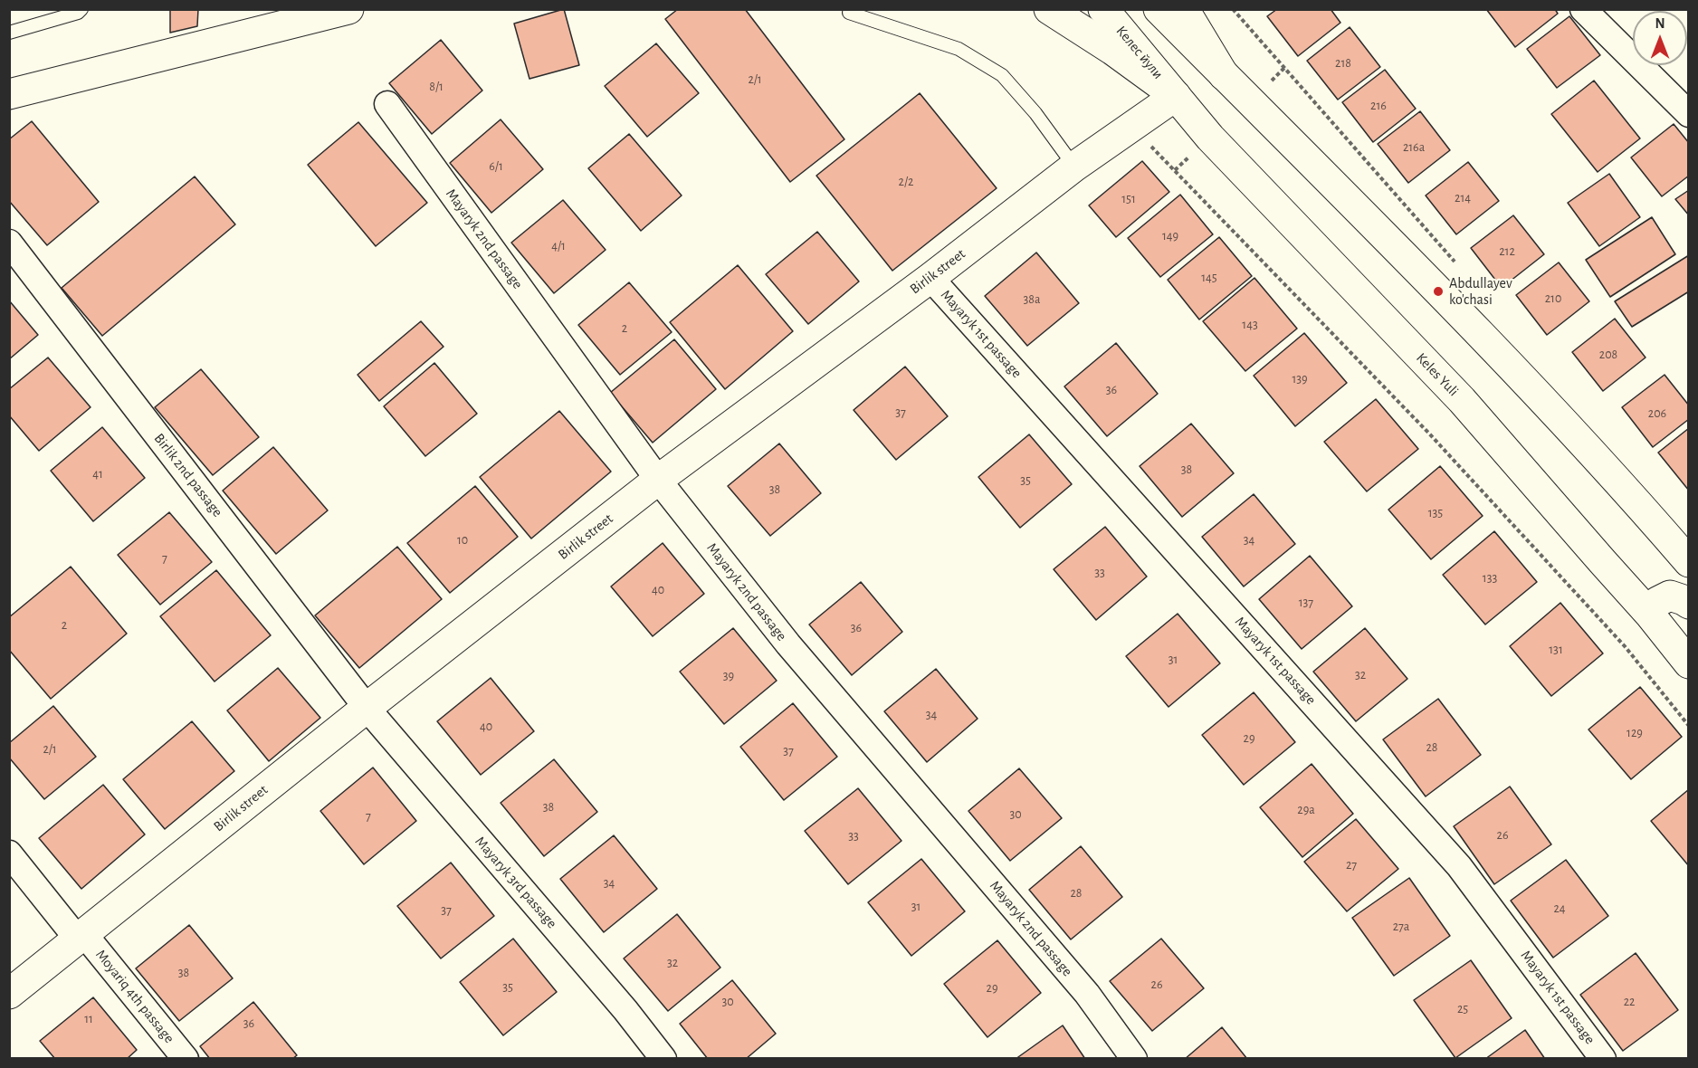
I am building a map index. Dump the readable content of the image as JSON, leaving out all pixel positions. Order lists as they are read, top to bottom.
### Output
{
  "streets": {
    "main road": ["Келес йули", "Birlik street", "Keles Yuli"],
    "street": [
      "Mayaryk 2nd passage",
      "Mayaryk 1st passage",
      "Birlik 2nd passage",
      "Mayaryk 3rd passage",
      "Moyariq 4th passage"
    ]
  },
  "crossings": [
    ["Келес йули", "Birlik street"],
    ["Келес йули", "Keles Yuli"],
    ["Mayaryk 2nd passage", "Birlik street"],
    ["Birlik street", "Mayaryk 1st passage"],
    ["Birlik street", "Keles Yuli"],
    ["Birlik street", "Birlik 2nd passage"],
    ["Birlik street", "Mayaryk 3rd passage"],
    ["Birlik street", "Moyariq 4th passage"],
    ["Birlik 2nd passage", "Mayaryk 3rd passage"]
  ],
  "places": ["Abdullayev ko'chasi"],
  "house_numbers": [
    "218",
    "2/1",
    "8/1",
    "216",
    "216a",
    "6/1",
    "2/2",
    "214",
    "151",
    "149",
    "4/1",
    "212",
    "145",
    "210",
    "38a",
    "143",
    "2",
    "208",
    "139",
    "36",
    "37",
    "206",
    "38",
    "41",
    "35",
    "38",
    "135",
    "10",
    "34",
    "7",
    "33",
    "133",
    "40",
    "137",
    "2",
    "36",
    "131",
    "31",
    "32",
    "39",
    "34",
    "40",
    "129",
    "29",
    "28",
    "2/1",
    "37",
    "38",
    "29a",
    "30",
    "7",
    "26",
    "33",
    "27",
    "34",
    "28",
    "31",
    "24",
    "37",
    "27a",
    "32",
    "38",
    "26",
    "35",
    "29",
    "30",
    "22",
    "25",
    "11",
    "36"
  ],
  "north": "top"
}
